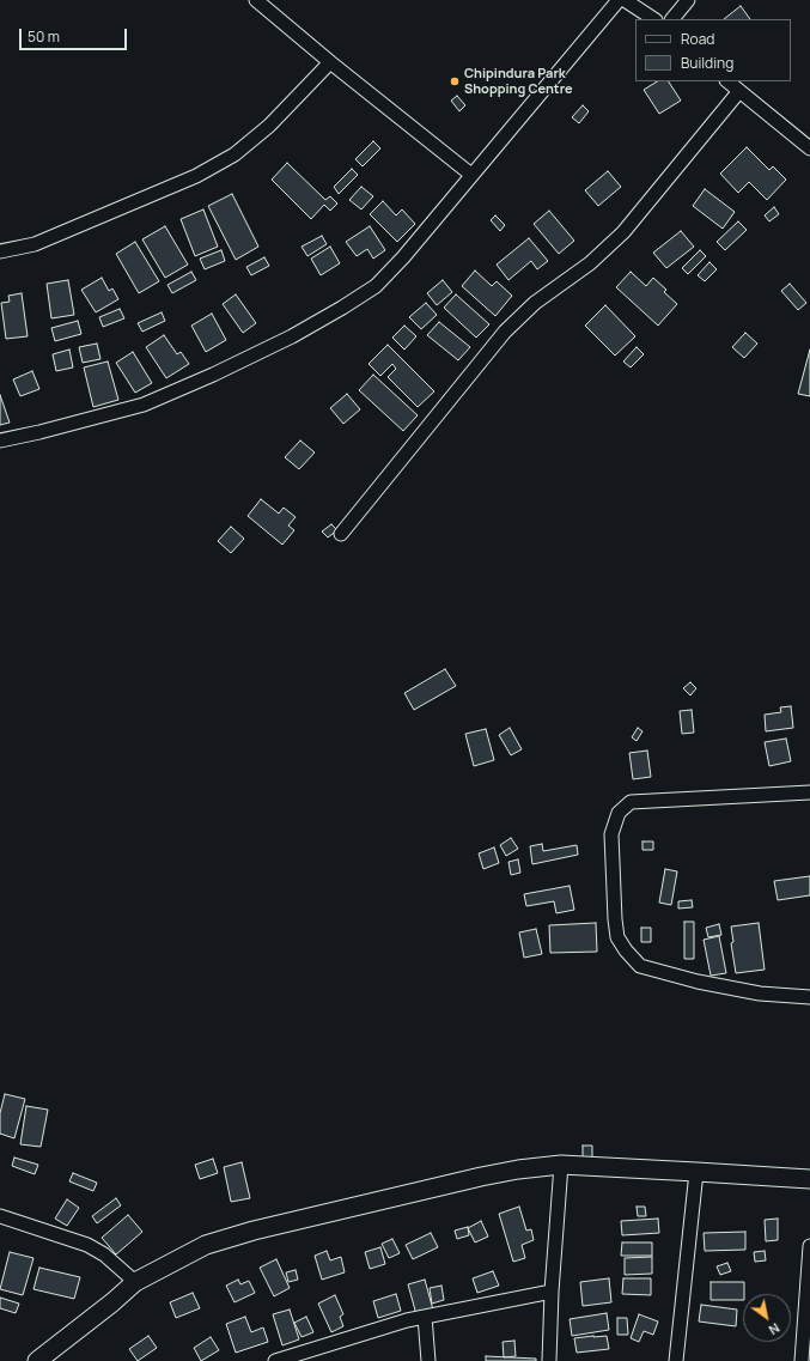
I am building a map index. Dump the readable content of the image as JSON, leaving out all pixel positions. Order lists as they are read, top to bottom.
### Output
{
  "places": ["Chipindura Park Shopping Centre"],
  "legend": ["Road", "Building"],
  "scale_bar": "50 m",
  "north": "bottom right"
}
